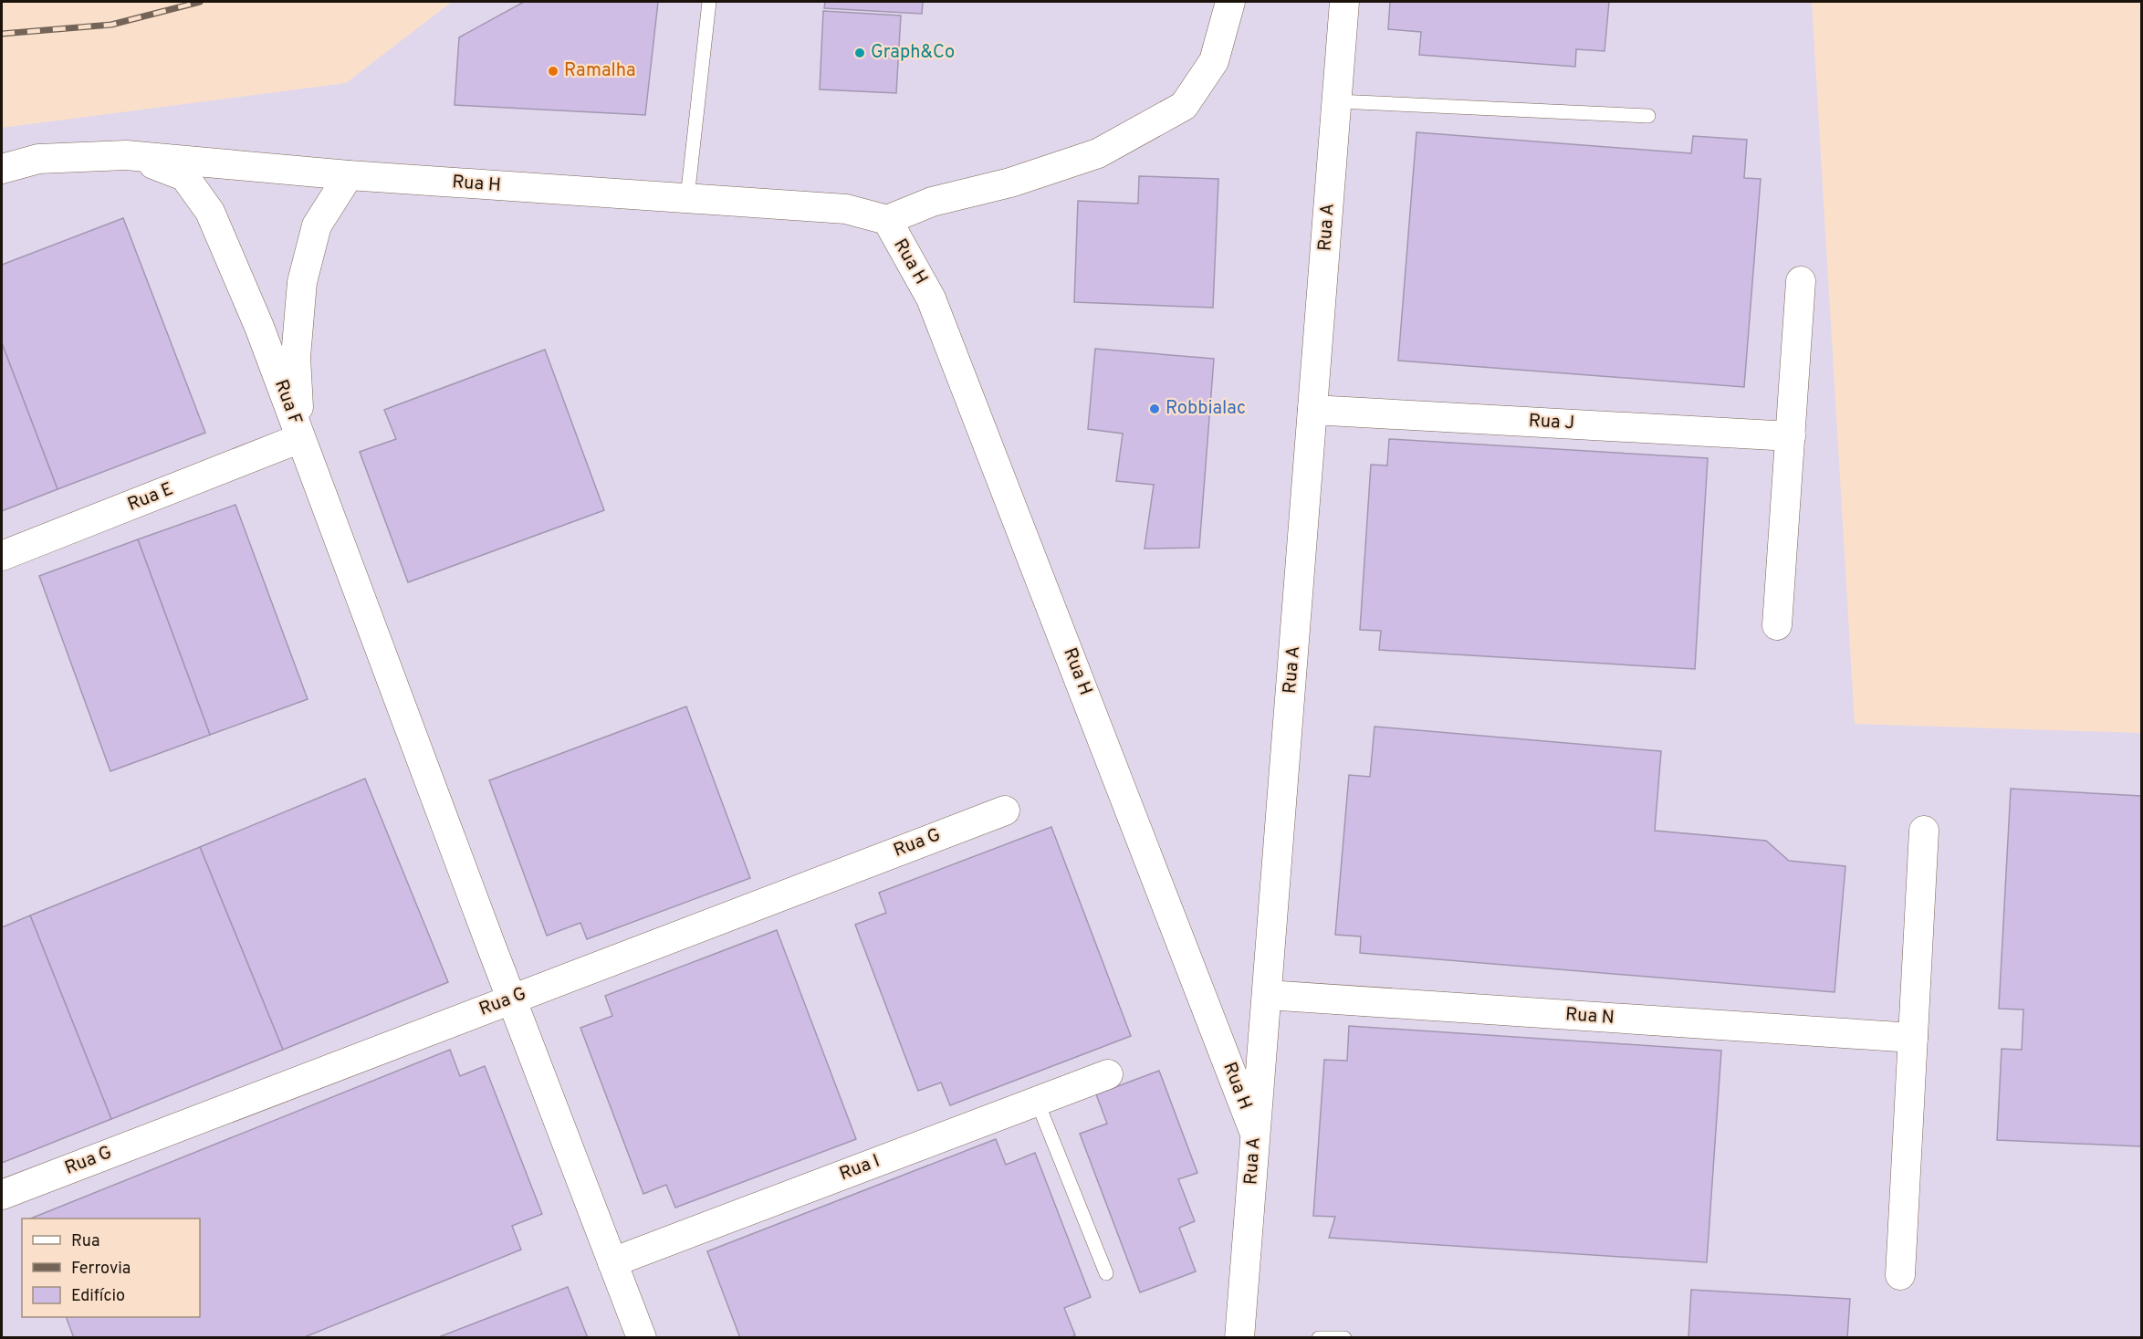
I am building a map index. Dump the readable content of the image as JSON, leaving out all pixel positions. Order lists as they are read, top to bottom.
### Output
{
  "streets": {
    "street": [
      "Rua H",
      "Rua A",
      "Rua F",
      "Rua J",
      "Rua E",
      "Rua G",
      "Rua N",
      "Rua I"
    ]
  },
  "crossings": [
    ["Rua H", "Rua A"],
    ["Rua H", "Rua F"],
    ["Rua A", "Rua J"],
    ["Rua A", "Rua N"],
    ["Rua F", "Rua E"]
  ],
  "places": ["Graph&Co", "Ramalha", "Robbialac"],
  "legend": ["Rua", "Ferrovia", "Edifício"]
}
